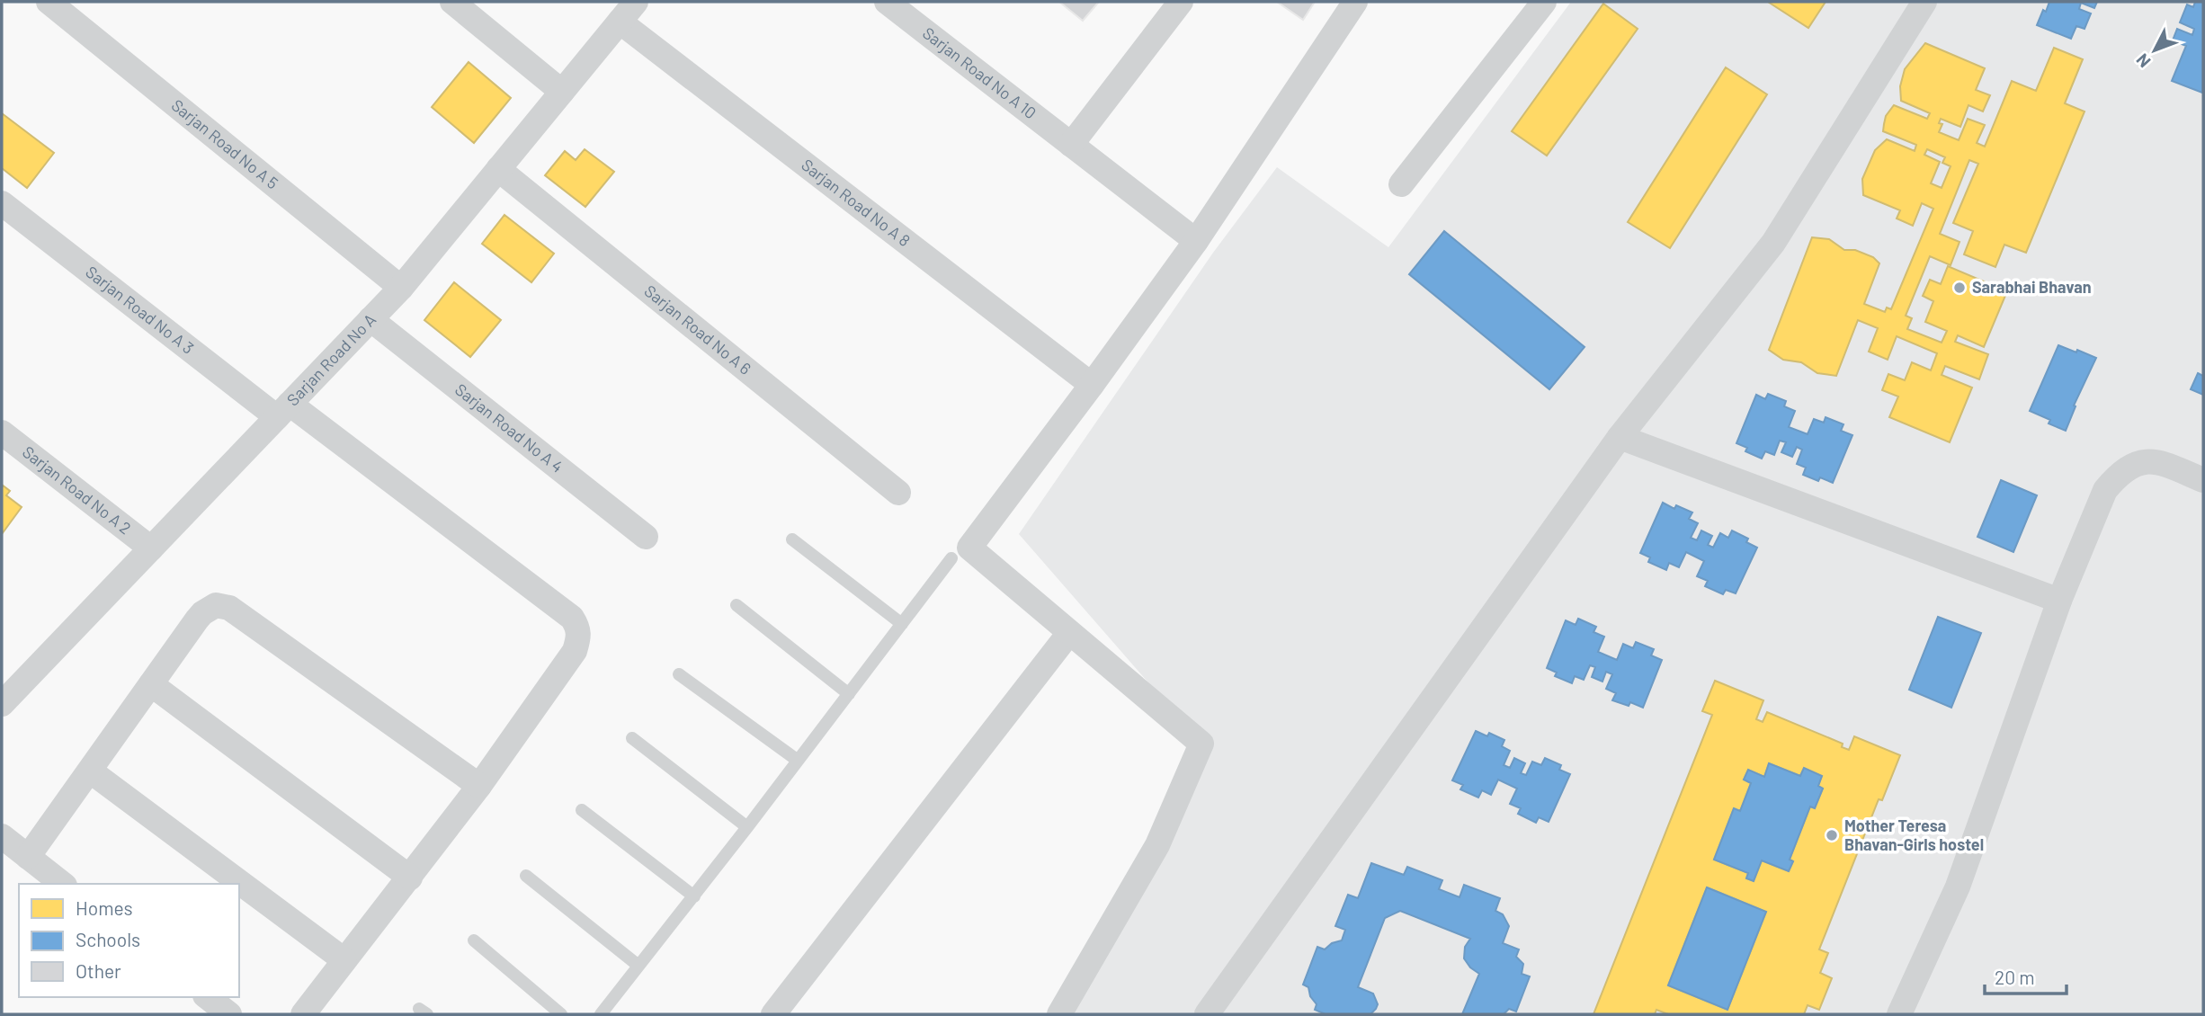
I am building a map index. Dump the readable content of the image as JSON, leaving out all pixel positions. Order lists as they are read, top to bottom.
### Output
{
  "streets": {
    "street": [
      "Sarjan Road No A 10",
      "Sarjan Road No A 5",
      "Sarjan Road No A 8",
      "Sarjan Road No A 3",
      "Sarjan Road No A 6",
      "Sarjan Road No A",
      "Sarjan Road No A 4",
      "Sarjan Road No A 2"
    ]
  },
  "crossings": [
    ["Sarjan Road No A 5", "Sarjan Road No A"],
    ["Sarjan Road No A 8", "Sarjan Road No A"],
    ["Sarjan Road No A 3", "Sarjan Road No A"],
    ["Sarjan Road No A 6", "Sarjan Road No A"],
    ["Sarjan Road No A", "Sarjan Road No A 4"],
    ["Sarjan Road No A", "Sarjan Road No A 2"]
  ],
  "places": ["Sarabhai Bhavan", "Mother Teresa Bhavan-Girls hostel"],
  "legend": ["Homes", "Schools", "Other"],
  "scale_bar": "20 m",
  "north": "bottom left"
}
